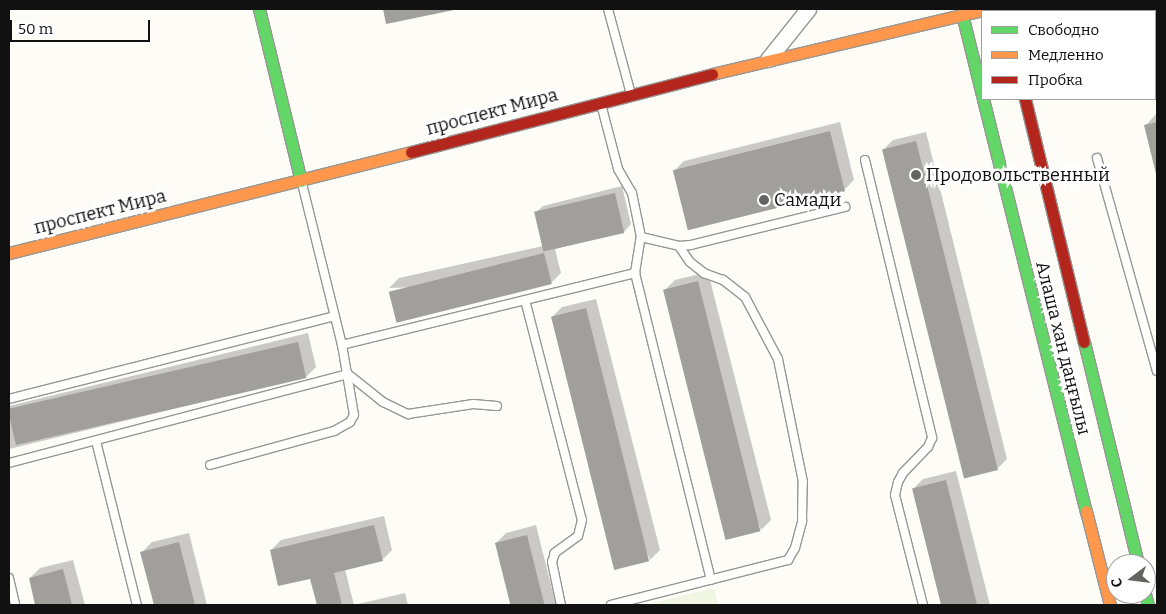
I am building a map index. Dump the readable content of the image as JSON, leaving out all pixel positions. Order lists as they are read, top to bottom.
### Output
{
  "streets": {
    "street": ["проспект Мира", "Алаша хан даңғылы"]
  },
  "crossings": [
    ["проспект Мира", "Алаша хан даңғылы"]
  ],
  "places": ["Продовольственный", "Самади"],
  "legend": ["Свободно", "Медленно", "Пробка"],
  "scale_bar": "50 m",
  "north": "left"
}
